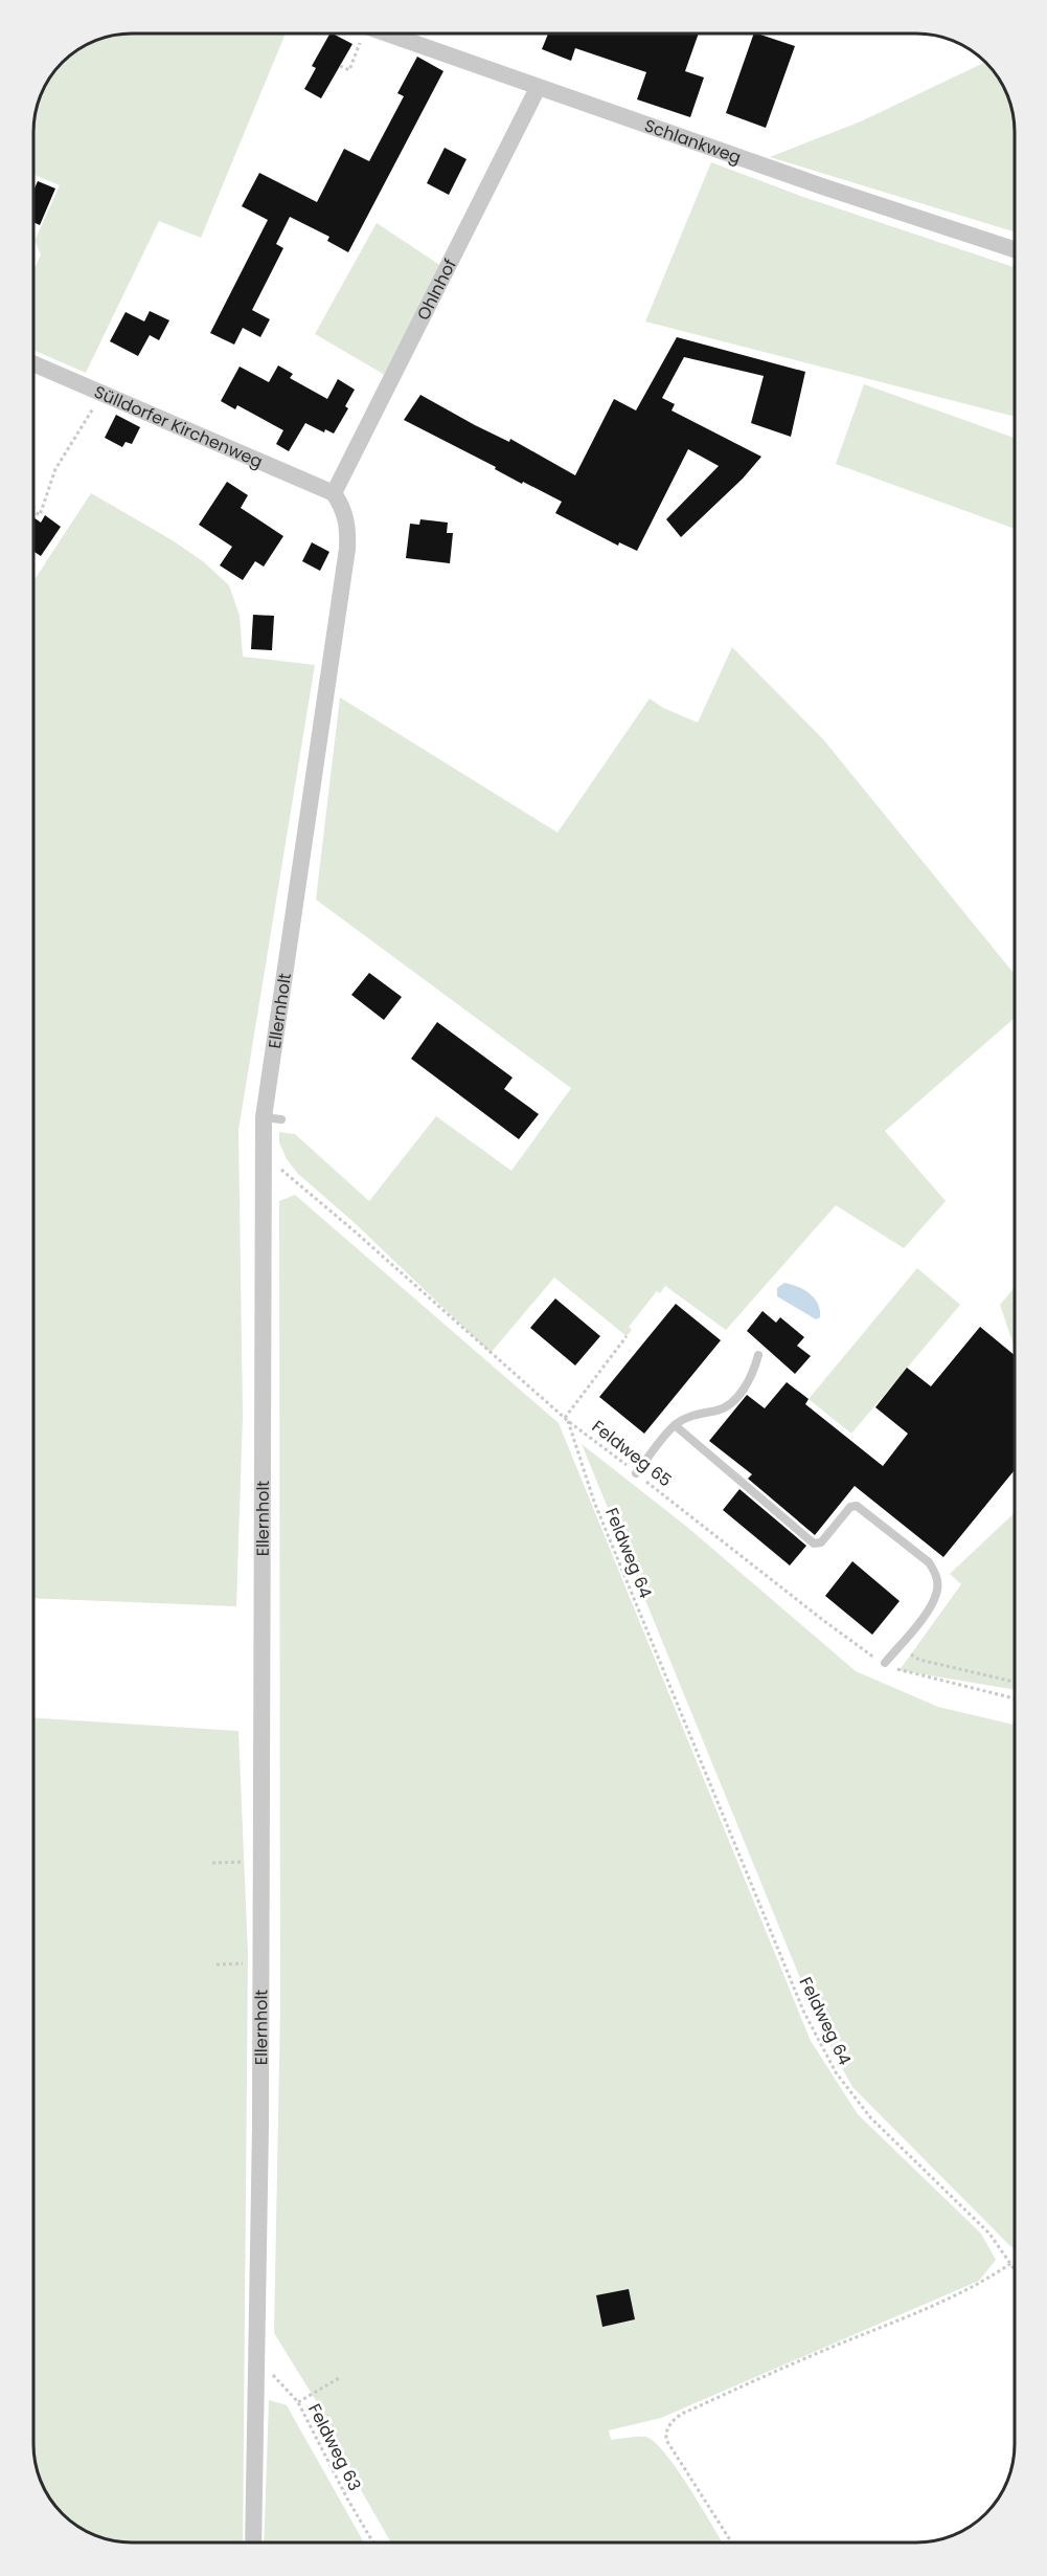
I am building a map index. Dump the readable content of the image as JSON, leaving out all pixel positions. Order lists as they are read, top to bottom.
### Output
{
  "streets": {
    "street": [
      "Schlankweg",
      "Ohlnhof",
      "Sülldorfer Kirchenweg",
      "Ellernholt"
    ],
    "path": ["Feldweg 65", "Feldweg 64", "Feldweg 63"]
  },
  "crossings": [
    ["Schlankweg", "Ohlnhof"],
    ["Ohlnhof", "Sülldorfer Kirchenweg"],
    ["Ohlnhof", "Ellernholt"],
    ["Sülldorfer Kirchenweg", "Ellernholt"],
    ["Ellernholt", "Feldweg 65"],
    ["Ellernholt", "Feldweg 63"],
    ["Feldweg 65", "Feldweg 64"]
  ]
}
